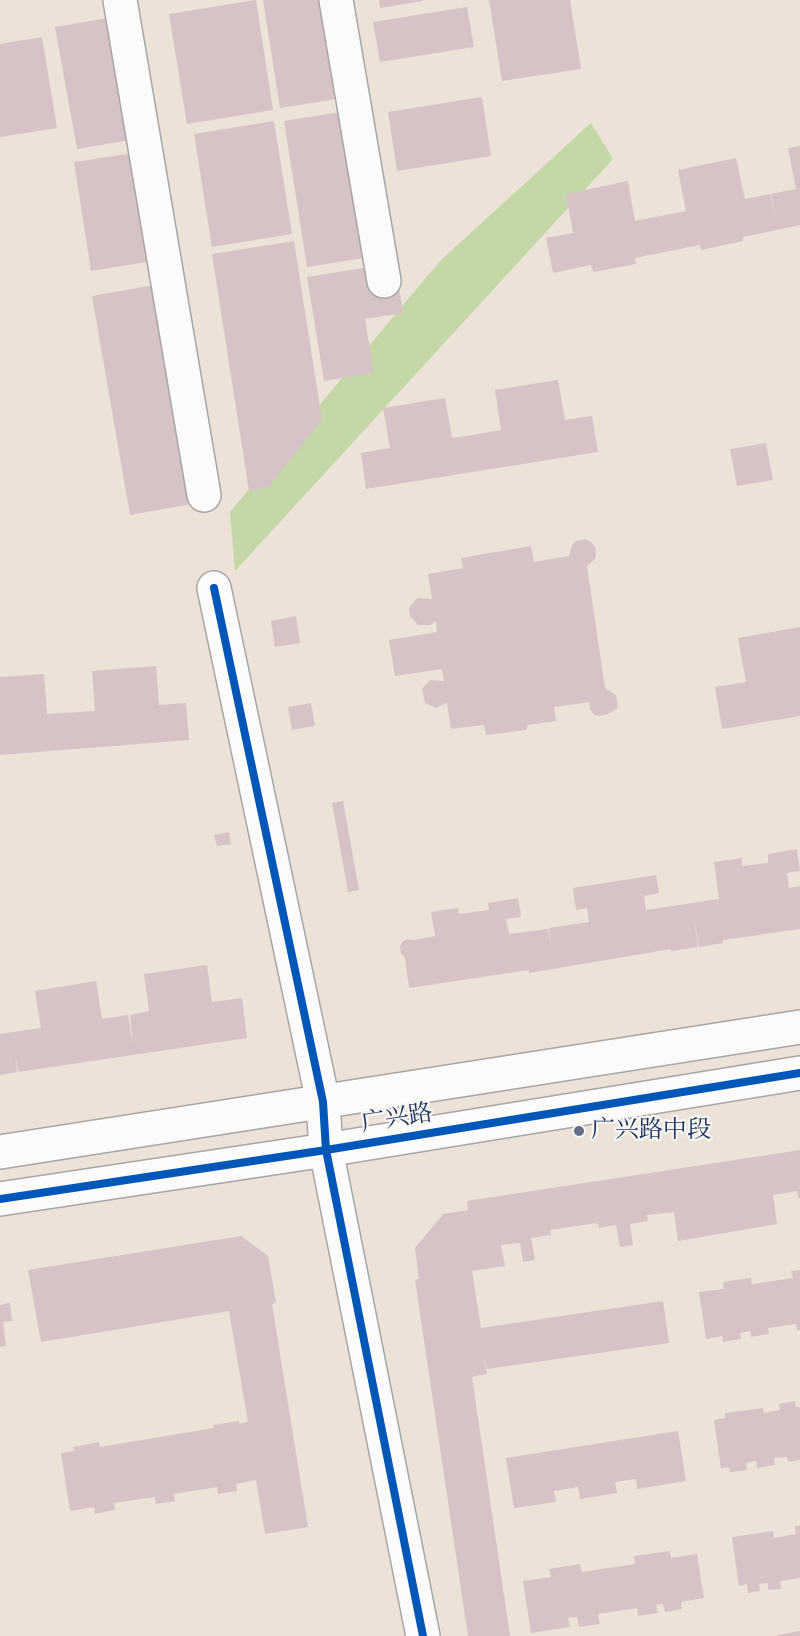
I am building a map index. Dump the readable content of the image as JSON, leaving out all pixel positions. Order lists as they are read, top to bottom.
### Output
{
  "streets": {
    "street": ["广兴路"]
  },
  "places": ["广兴路中段"]
}
